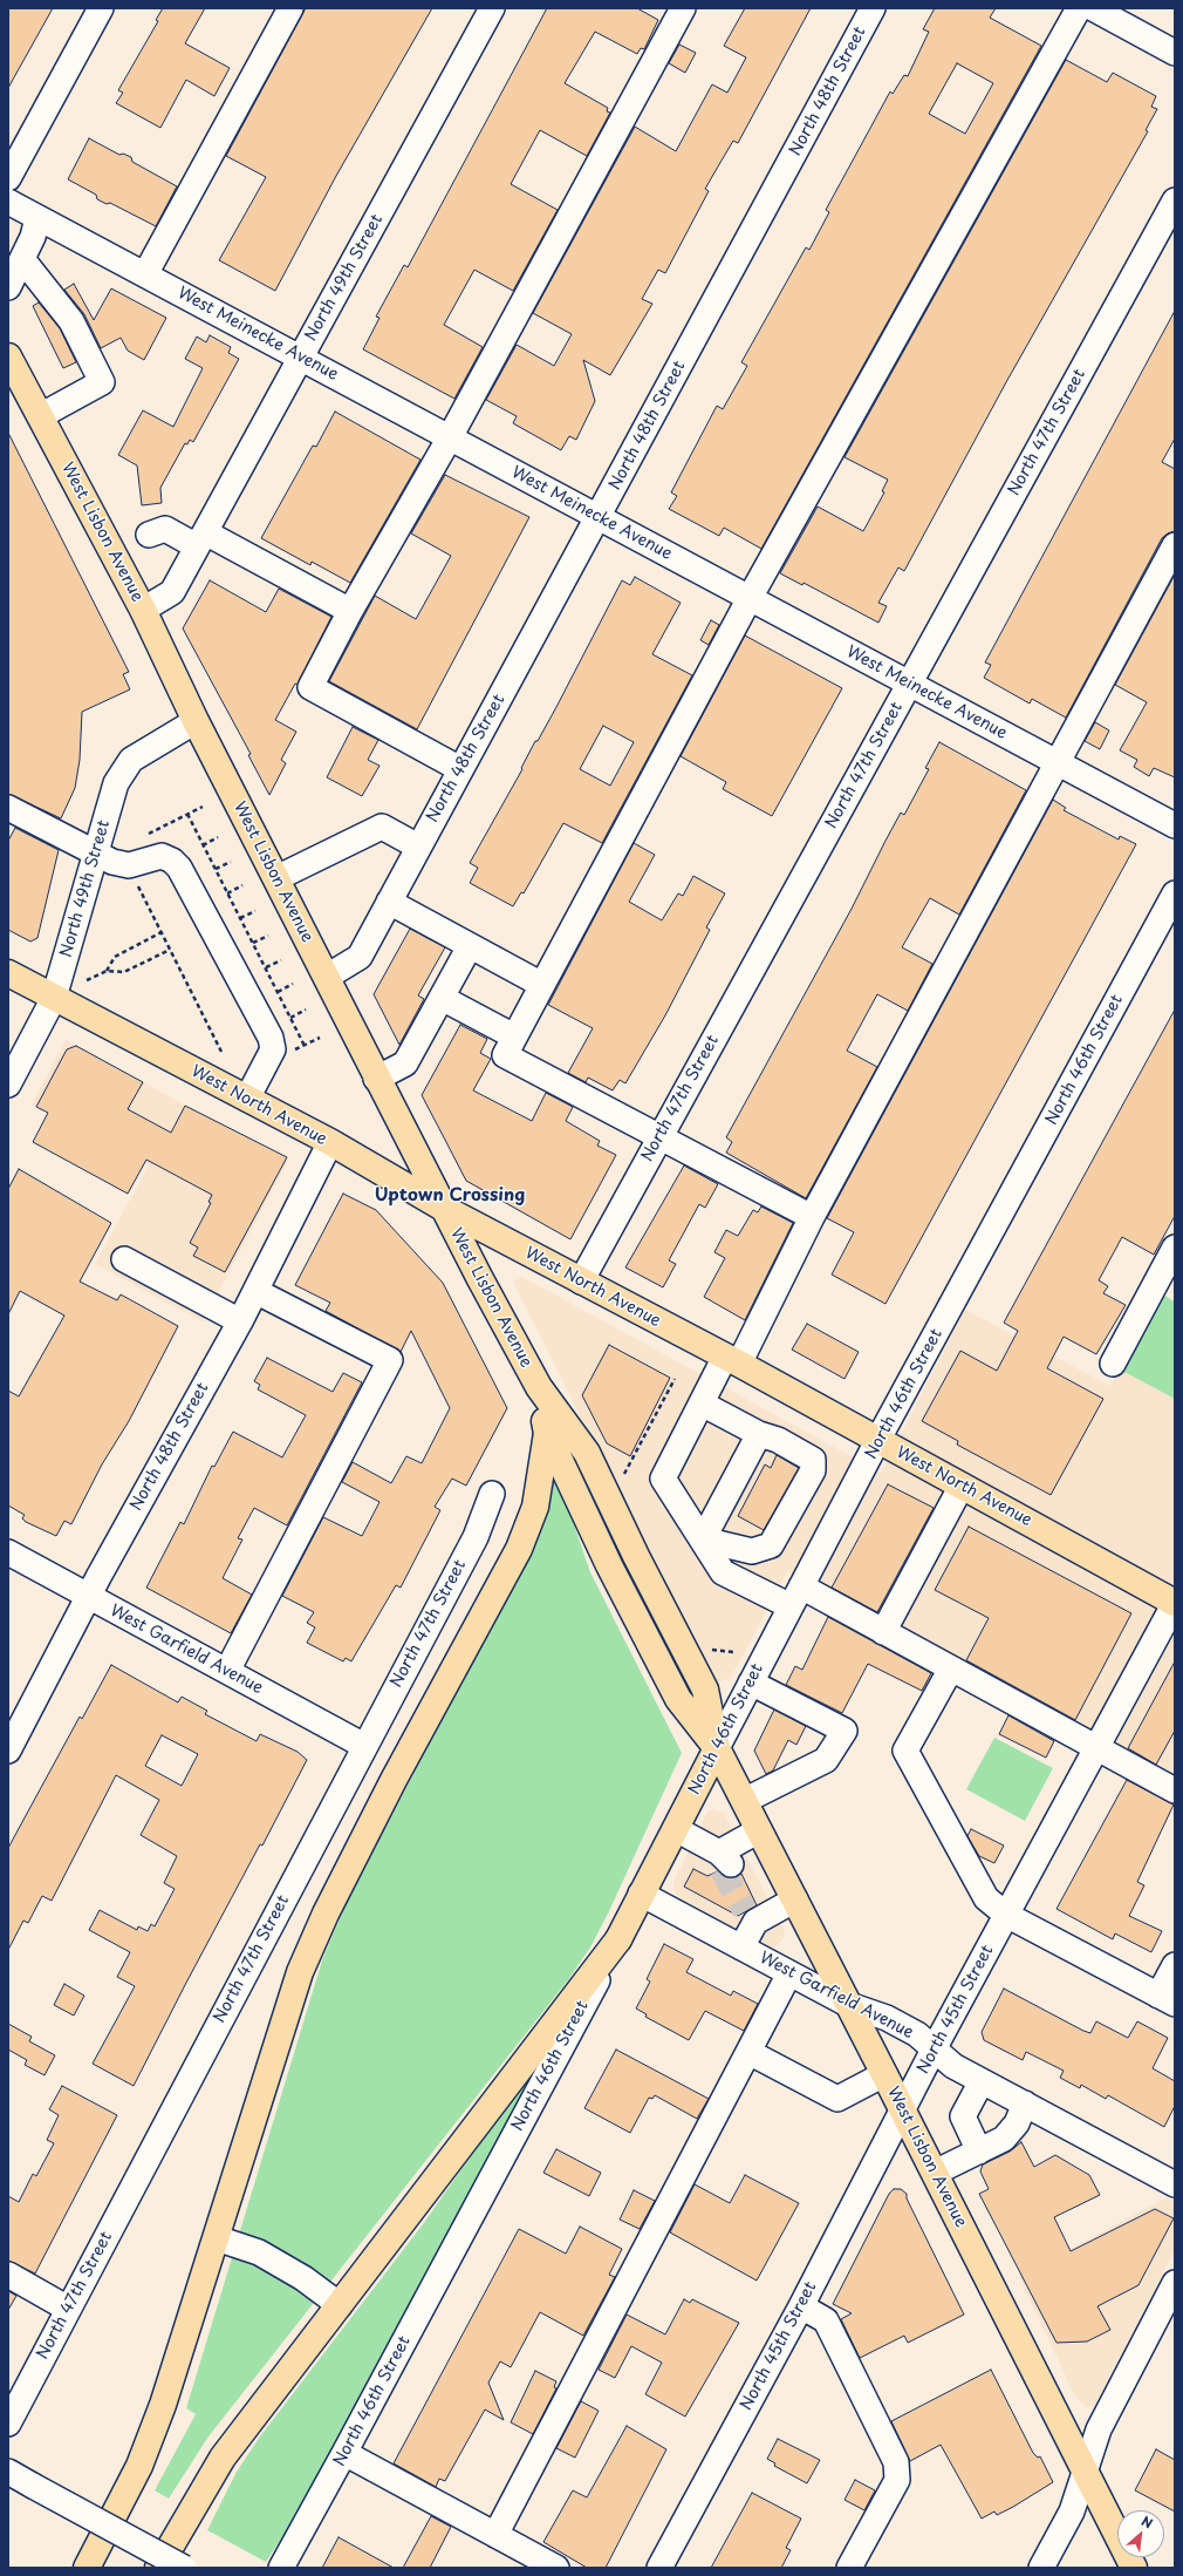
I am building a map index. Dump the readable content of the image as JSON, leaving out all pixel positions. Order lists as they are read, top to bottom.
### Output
{
  "streets": {
    "main road": ["West Lisbon Avenue", "North 46th Street", "West North Avenue"],
    "street": [
      "North 48th Street",
      "North 49th Street",
      "West Meinecke Avenue",
      "North 47th Street",
      "West Garfield Avenue",
      "North 45th Street"
    ]
  },
  "crossings": [
    ["North 48th Street", "West Meinecke Avenue"],
    ["North 48th Street", "West Lisbon Avenue"],
    ["North 48th Street", "West North Avenue"],
    ["North 48th Street", "West Garfield Avenue"],
    ["North 49th Street", "West Meinecke Avenue"],
    ["North 49th Street", "West Lisbon Avenue"],
    ["North 49th Street", "West North Avenue"],
    ["West Meinecke Avenue", "North 47th Street"],
    ["North 47th Street", "West North Avenue"],
    ["North 47th Street", "West Garfield Avenue"],
    ["West Lisbon Avenue", "North 46th Street"],
    ["West Lisbon Avenue", "West North Avenue"],
    ["West Lisbon Avenue", "West Garfield Avenue"],
    ["West Lisbon Avenue", "North 45th Street"],
    ["North 46th Street", "West North Avenue"],
    ["North 46th Street", "West Garfield Avenue"],
    ["West North Avenue", "North 45th Street"],
    ["West Garfield Avenue", "North 45th Street"]
  ],
  "districts": ["Uptown Crossing"],
  "north": "top right"
}
